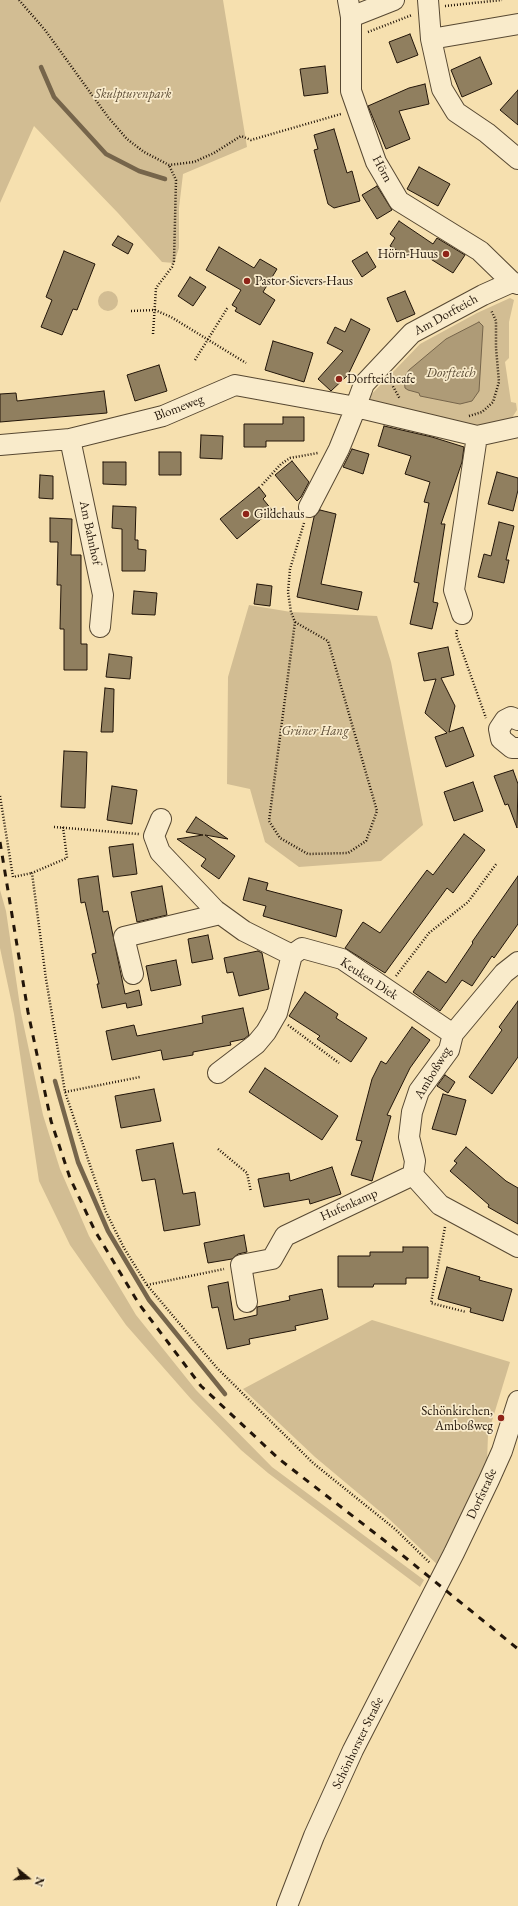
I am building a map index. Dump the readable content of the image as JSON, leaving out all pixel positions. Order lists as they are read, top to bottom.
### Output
{
  "streets": {
    "street": [
      "Hörn",
      "Am Dorfteich",
      "Blomeweg",
      "Am Bahnhof",
      "Keuken Diek",
      "Amboßweg",
      "Hufenkamp",
      "Dorfstraße",
      "Schönhorster Straße"
    ]
  },
  "crossings": [
    ["Hörn", "Am Dorfteich"],
    ["Am Dorfteich", "Blomeweg"],
    ["Blomeweg", "Am Bahnhof"],
    ["Keuken Diek", "Amboßweg"],
    ["Amboßweg", "Hufenkamp"],
    ["Dorfstraße", "Schönhorster Straße"]
  ],
  "water": ["Dorfteich"],
  "parks": ["Skulpturenpark", "Grüner Hang"],
  "places": [
    "Hörn-Huus",
    "Pastor-Sievers-Haus",
    "Dorfteichcafe",
    "Gildehaus",
    "Schönkirchen, Amboßweg"
  ],
  "north": "right"
}
